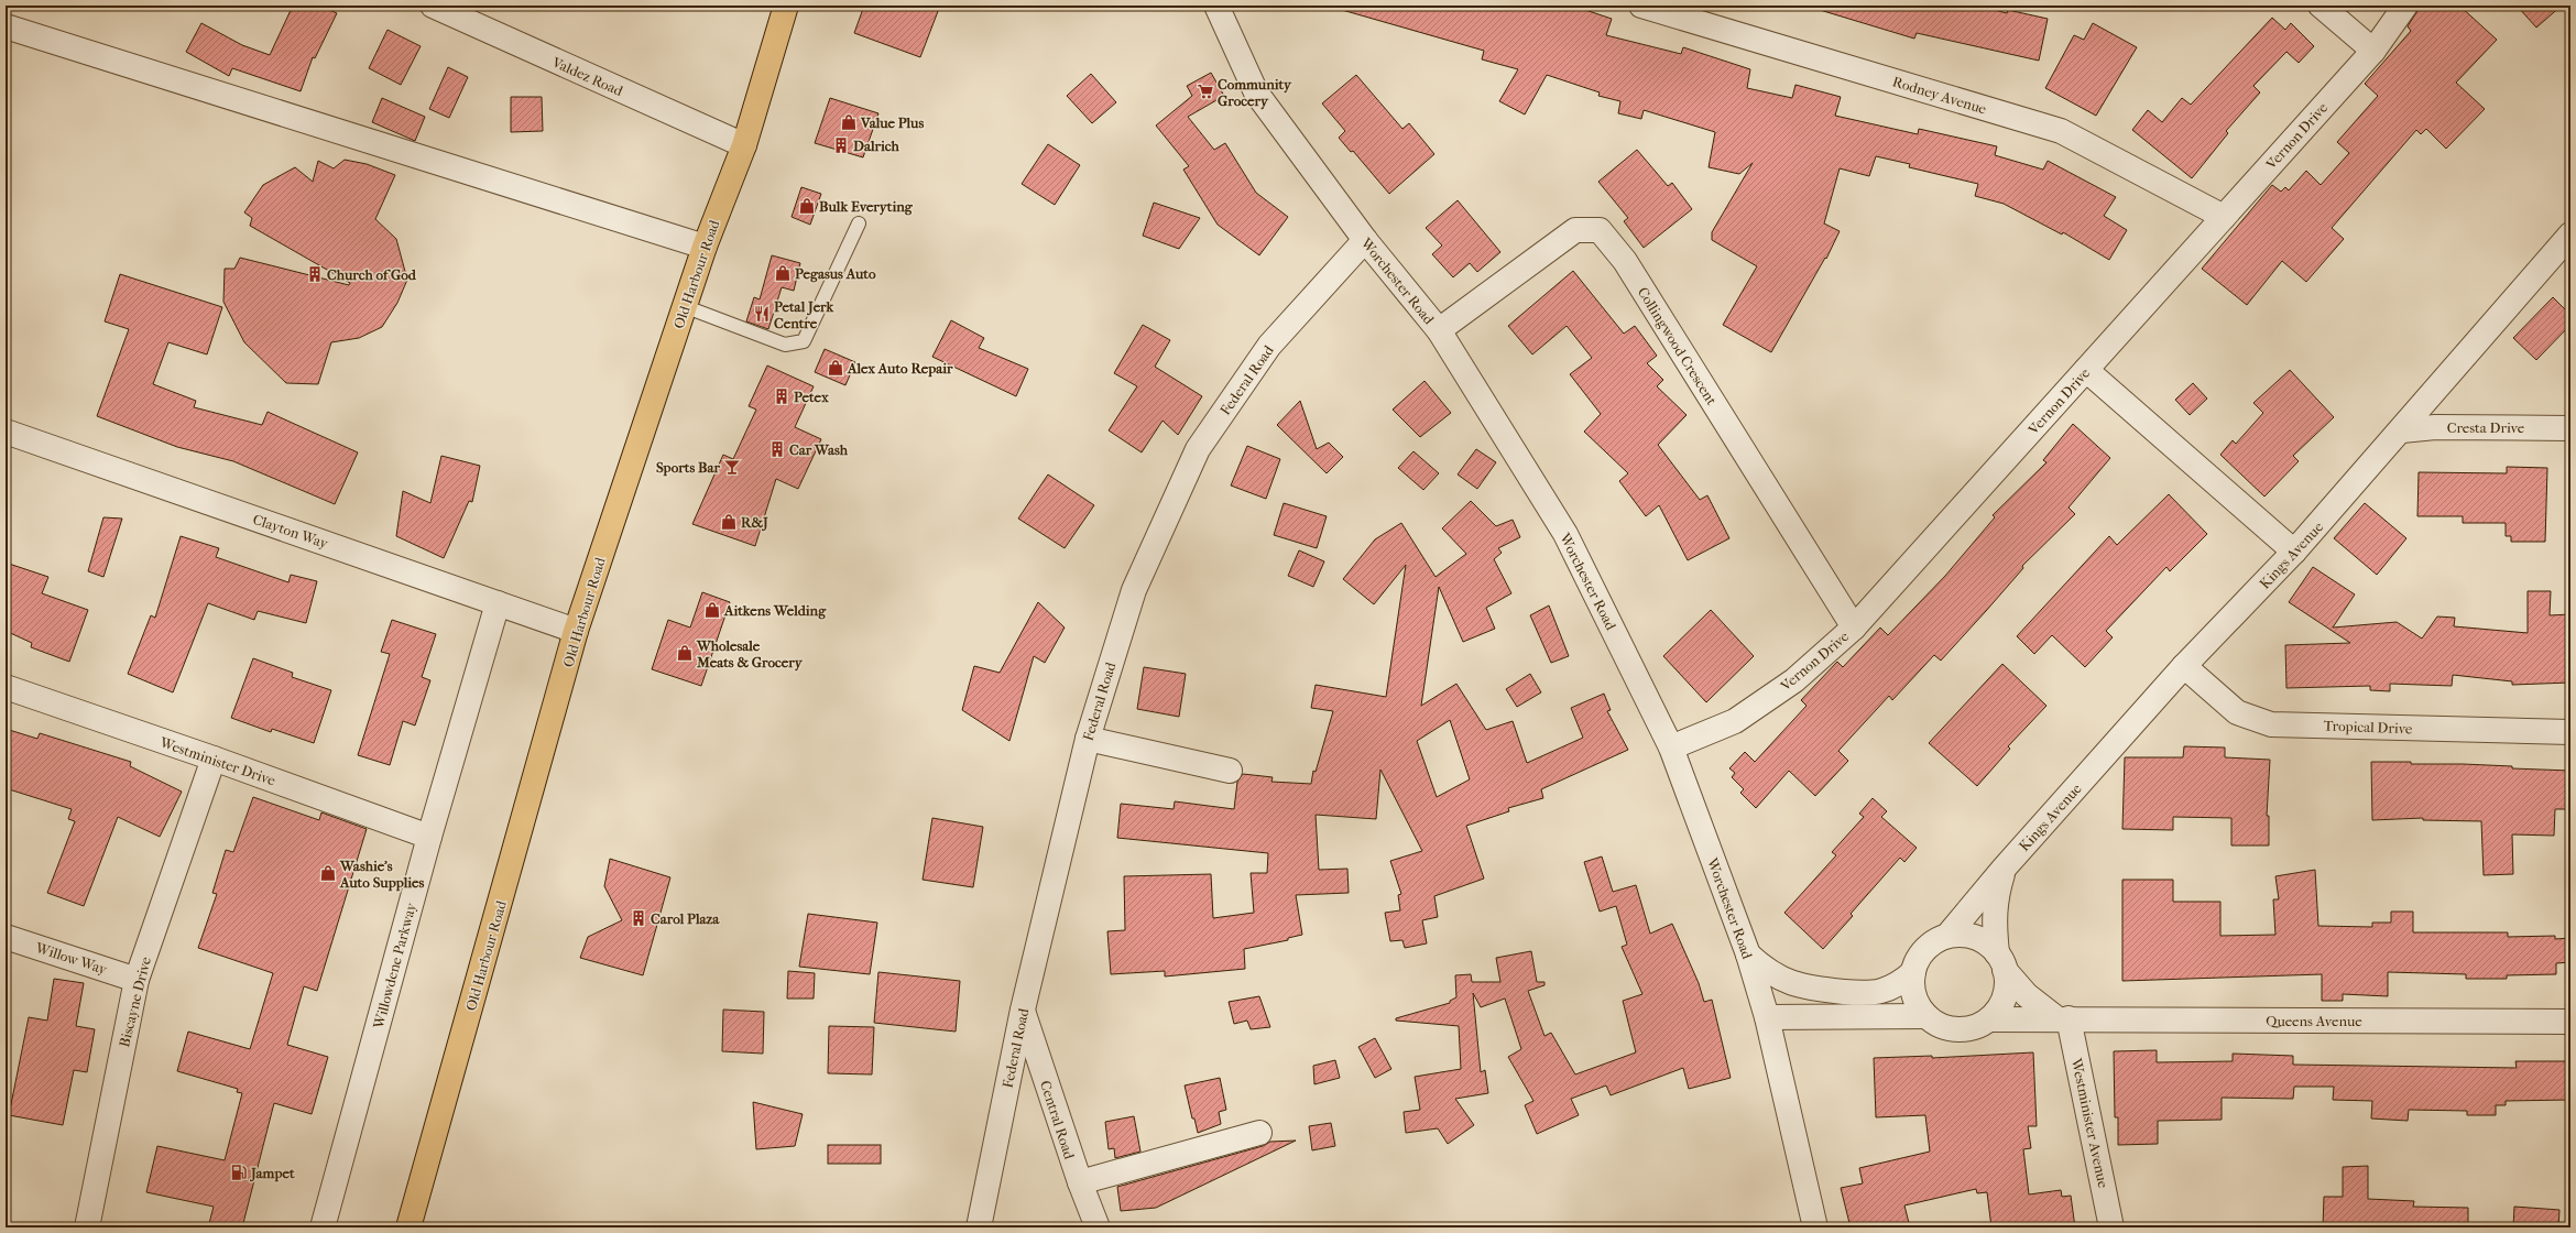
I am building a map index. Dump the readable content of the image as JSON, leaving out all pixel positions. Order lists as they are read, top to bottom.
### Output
{
  "streets": {
    "main road": ["Old Harbour Road"],
    "street": [
      "Valdez Road",
      "Rodney Avenue",
      "Vernon Drive",
      "Worchester Road",
      "Collingwood Crescent",
      "Federal Road",
      "Cresta Drive",
      "Clayton Way",
      "Kings Avenue",
      "Tropical Drive",
      "Westminister Drive",
      "Willow Way",
      "Willowdene Parkway",
      "Biscayne Drive",
      "Queens Avenue",
      "Central Road",
      "Westminister Avenue"
    ]
  },
  "crossings": [
    ["Valdez Road", "Old Harbour Road"],
    ["Rodney Avenue", "Vernon Drive"],
    ["Vernon Drive", "Worchester Road"],
    ["Vernon Drive", "Collingwood Crescent"],
    ["Old Harbour Road", "Clayton Way"],
    ["Worchester Road", "Collingwood Crescent"],
    ["Worchester Road", "Federal Road"],
    ["Federal Road", "Central Road"],
    ["Cresta Drive", "Kings Avenue"],
    ["Clayton Way", "Willowdene Parkway"],
    ["Kings Avenue", "Tropical Drive"],
    ["Kings Avenue", "Queens Avenue"],
    ["Westminister Drive", "Willowdene Parkway"],
    ["Westminister Drive", "Biscayne Drive"],
    ["Willow Way", "Biscayne Drive"],
    ["Queens Avenue", "Westminister Avenue"]
  ],
  "places": {
    "supermarket": ["Community Grocery"],
    "shop": [
      "Value Plus",
      "Bulk Everyting",
      "Pegasus Auto",
      "Alex Auto Repair",
      "R&J",
      "Aitkens Welding",
      "Wholesale Meats & Grocery",
      "Washie's Auto Supplies"
    ],
    "building": [
      "Dalrich",
      "Church of God",
      "Petex",
      "Car Wash",
      "Carol Plaza"
    ],
    "restaurant": ["Petal Jerk Centre"],
    "bar": ["Sports Bar"],
    "fuel station": ["Jampet"]
  }
}
